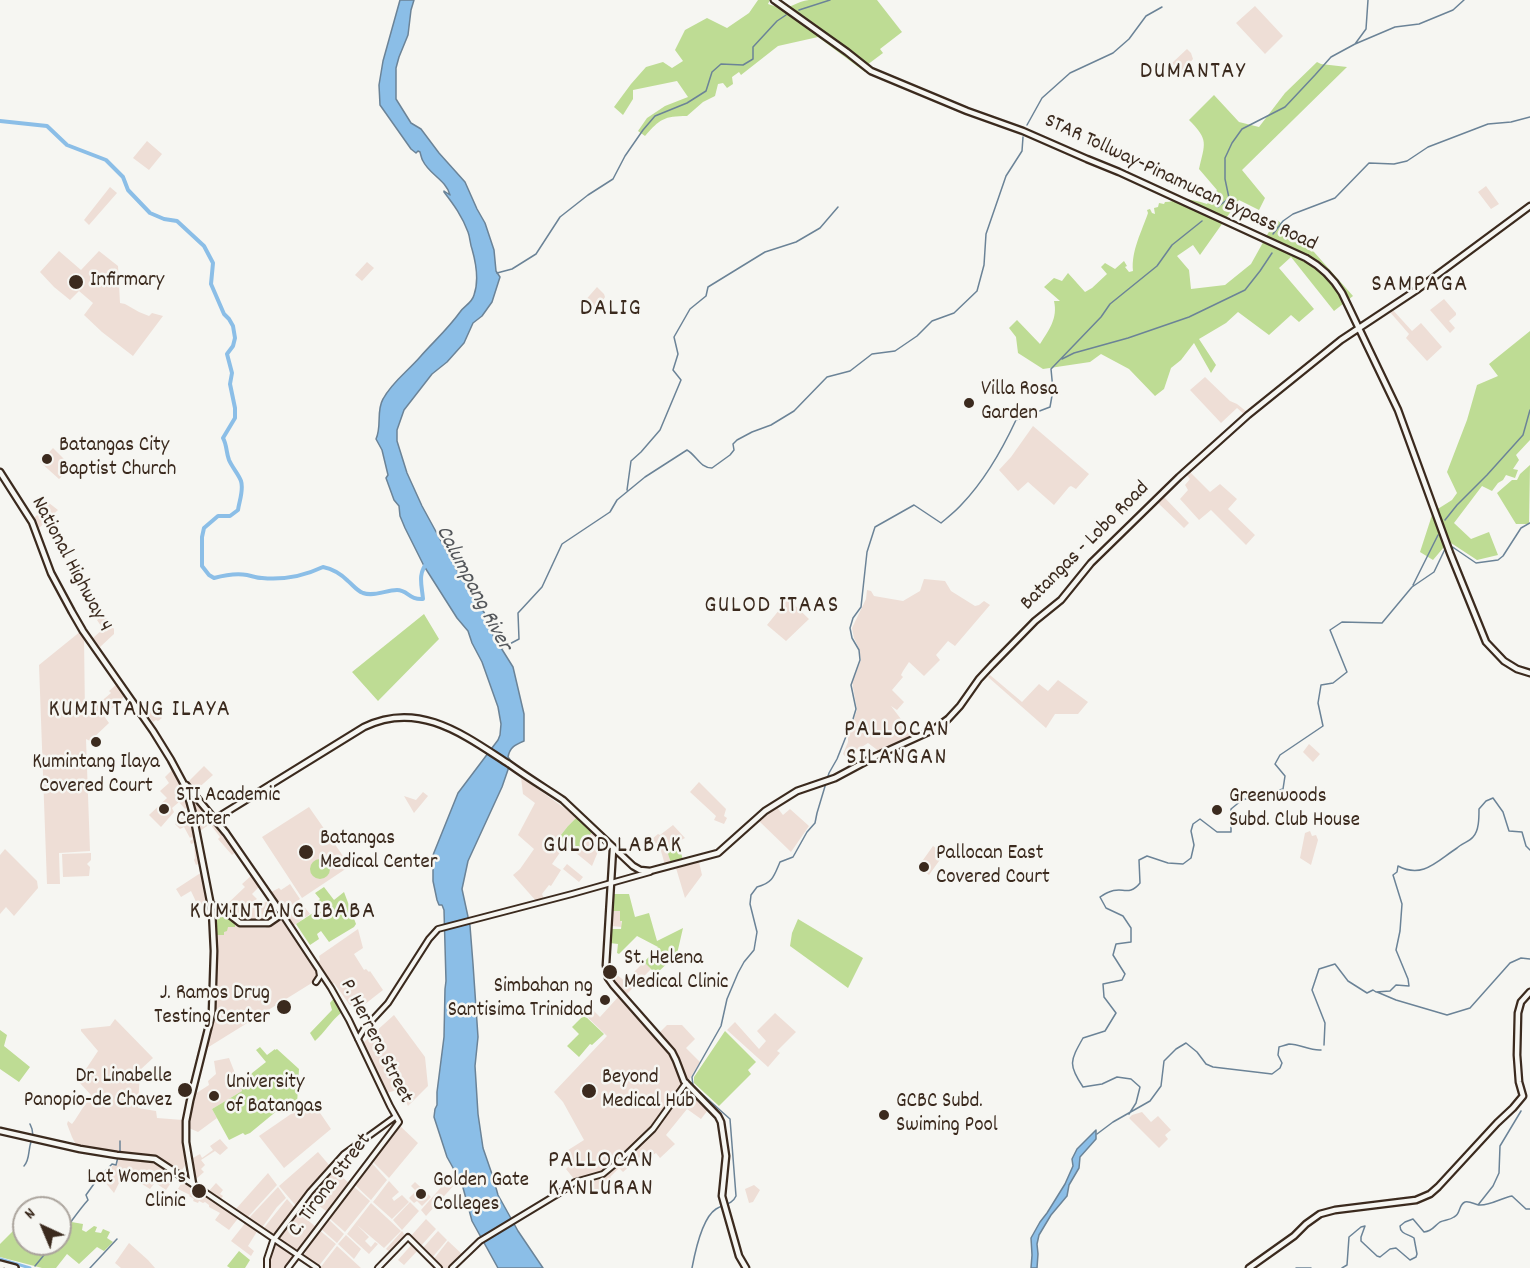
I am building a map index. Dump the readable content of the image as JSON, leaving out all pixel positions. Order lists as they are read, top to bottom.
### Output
{
  "streets": {
    "main road": [
      "STAR Tollway-Pinamucan Bypass Road",
      "Batangas - Lobo Road",
      "National Highway 4",
      "P. Herrera Street",
      "C. Tirona Street"
    ]
  },
  "crossings": [
    ["STAR Tollway-Pinamucan Bypass Road", "Batangas - Lobo Road"],
    ["National Highway 4", "P. Herrera Street"],
    ["P. Herrera Street", "C. Tirona Street"]
  ],
  "districts": [
    "DUMANTAY",
    "SAMPAGA",
    "DALIG",
    "GULOD ITAAS",
    "KUMINTANG ILAYA",
    "PALLOCAN SILANGAN",
    "GULOD LABAK",
    "KUMINTANG IBABA",
    "PALLOCAN KANLURAN"
  ],
  "water": ["Calumpang River"],
  "places": [
    "Infirmary",
    "Villa Rosa Garden",
    "Batangas City Baptist Church",
    "Kumintang Ilaya Covered Court",
    "STI Academic Center",
    "Greenwoods Subd. Club House",
    "Batangas Medical Center",
    "Pallocan East Covered Court",
    "St. Helena Medical Clinic",
    "Simbahan ng Santisima Trinidad",
    "J. Ramos Drug Testing Center",
    "Dr. Linabelle Panopio-de Chavez",
    "Beyond Medical Hub",
    "University of Batangas",
    "GCBC Subd. Swiming Pool",
    "Lat Women's Clinic",
    "Golden Gate Colleges"
  ],
  "north": "top left"
}
